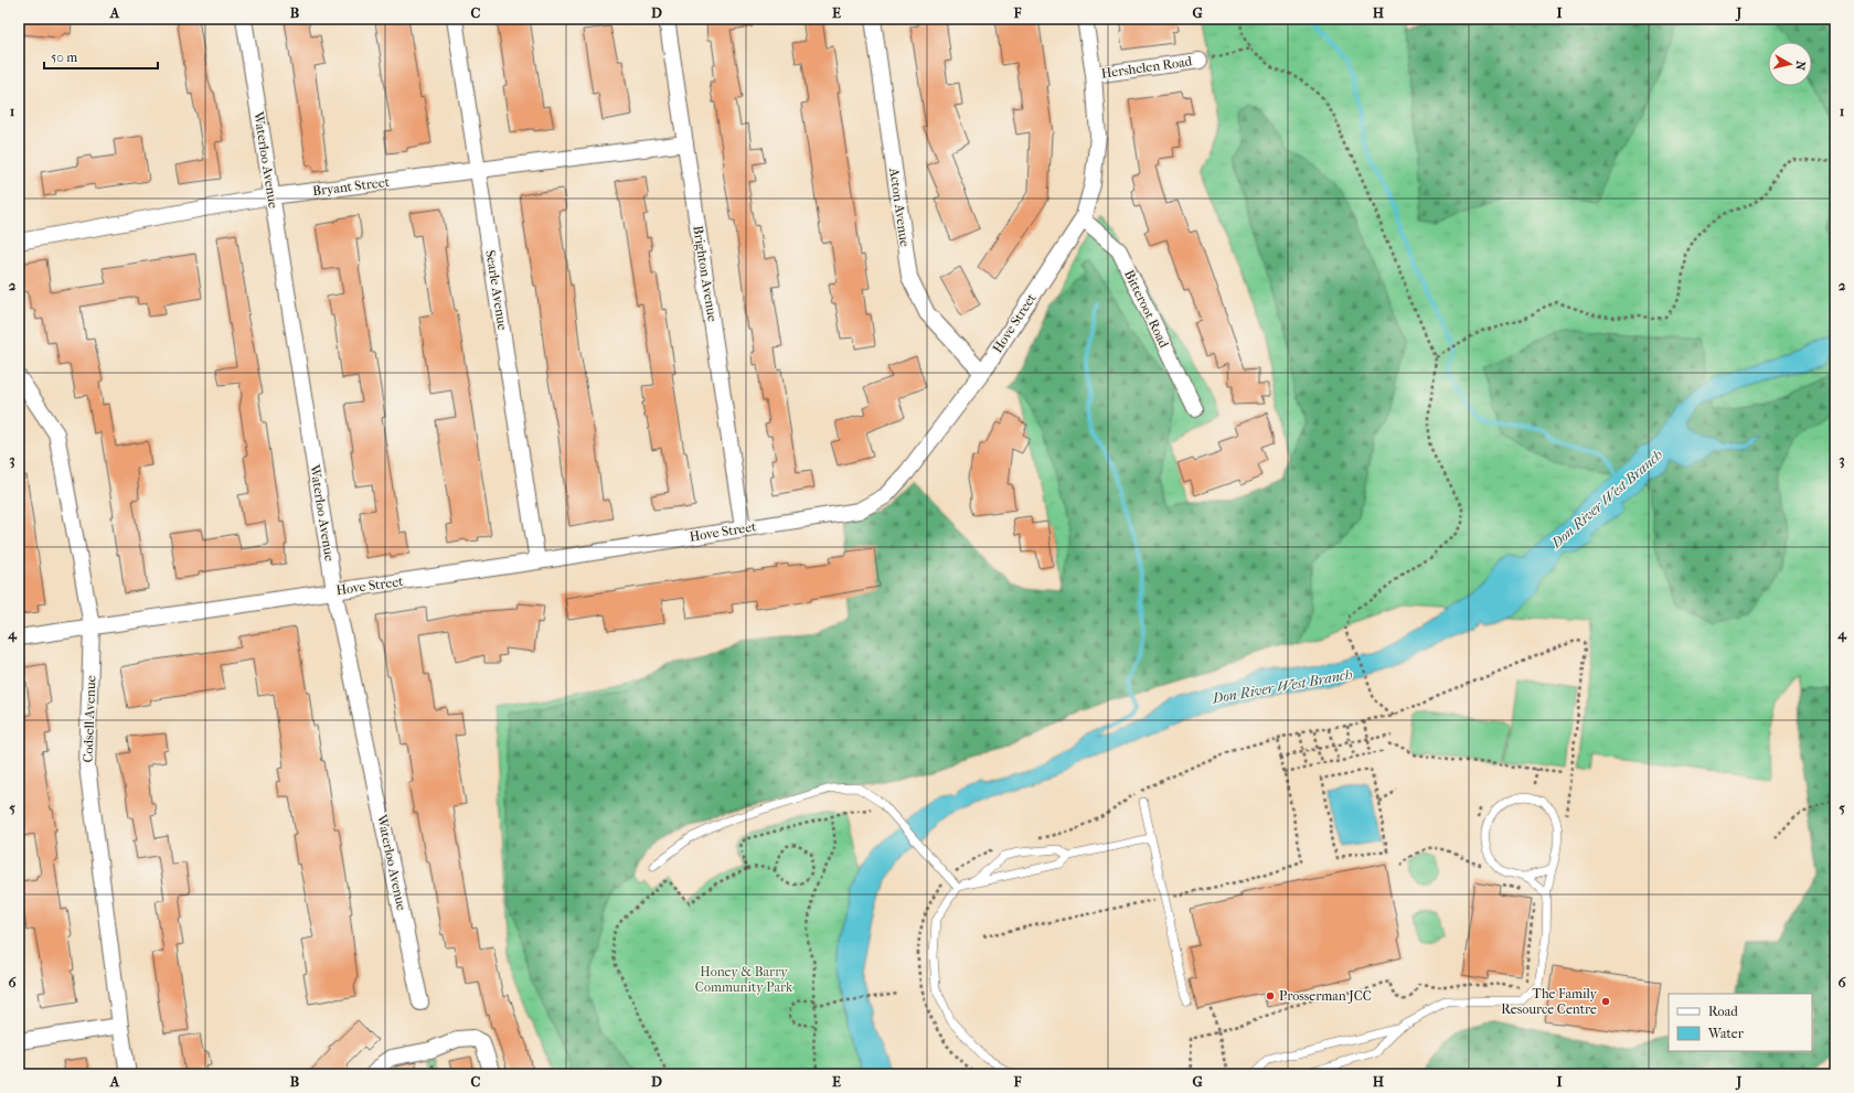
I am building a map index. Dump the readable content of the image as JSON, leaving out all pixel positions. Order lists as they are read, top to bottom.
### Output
{
  "streets": {
    "street": [
      "Hershelen Road",
      "Waterloo Avenue",
      "Bryant Street",
      "Acton Avenue",
      "Brighton Avenue",
      "Searle Avenue",
      "Bitteroot Road",
      "Hove Street",
      "Codsell Avenue"
    ]
  },
  "crossings": [
    ["Hershelen Road", "Hove Street"],
    ["Waterloo Avenue", "Bryant Street"],
    ["Waterloo Avenue", "Hove Street"],
    ["Bryant Street", "Brighton Avenue"],
    ["Bryant Street", "Searle Avenue"],
    ["Acton Avenue", "Hove Street"],
    ["Brighton Avenue", "Hove Street"],
    ["Searle Avenue", "Hove Street"],
    ["Bitteroot Road", "Hove Street"],
    ["Hove Street", "Codsell Avenue"]
  ],
  "water": ["Don River West Branch"],
  "parks": ["Honey & Barry Community Park"],
  "places": ["Prosserman JCC", "The Family Resource Centre"],
  "legend": ["Road", "Water"],
  "scale_bar": "50 m",
  "north": "right",
  "grid": {
    "columns": [
      "A",
      "B",
      "C",
      "D",
      "E",
      "F",
      "G",
      "H",
      "I",
      "J"
    ],
    "rows": [
      "1",
      "2",
      "3",
      "4",
      "5",
      "6"
    ]
  }
}
